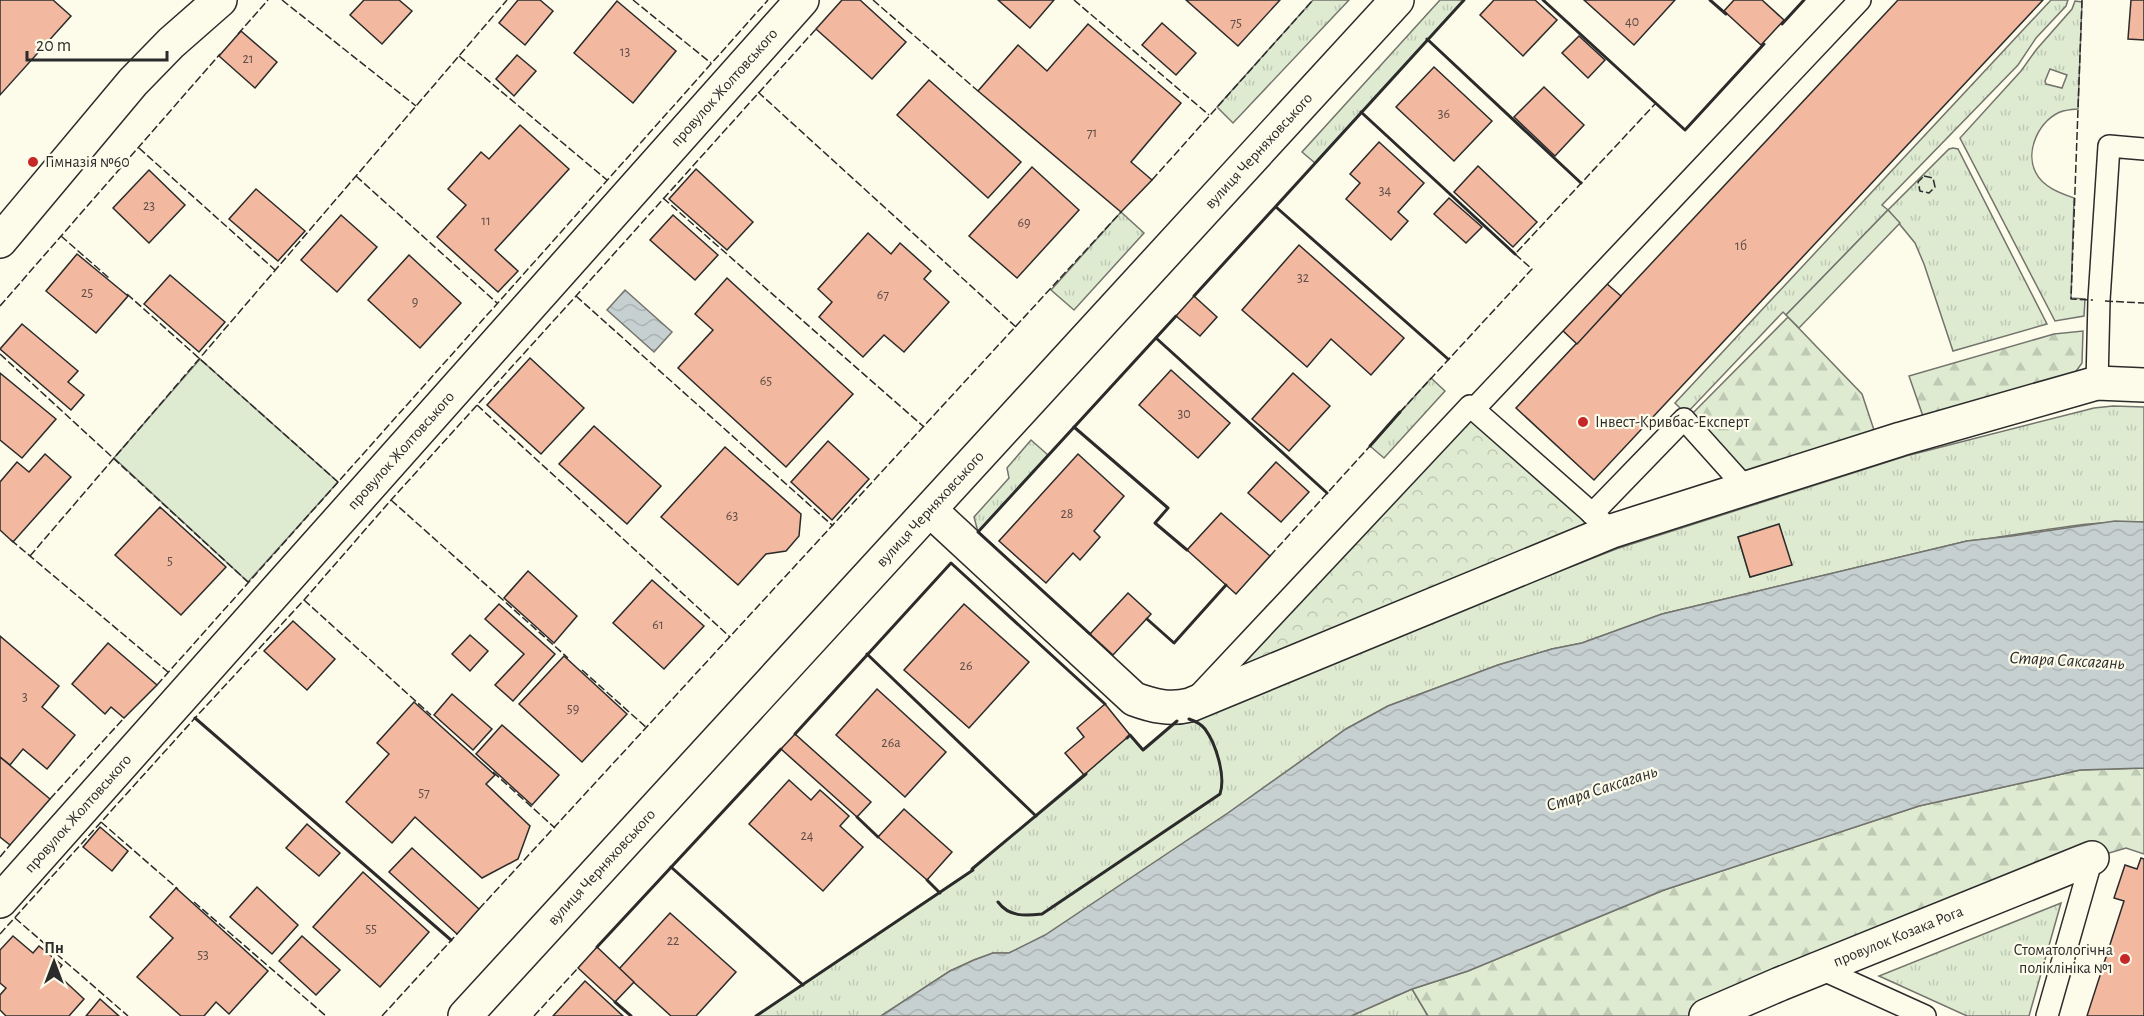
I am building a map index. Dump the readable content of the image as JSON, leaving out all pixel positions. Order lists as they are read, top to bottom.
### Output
{
  "streets": {
    "street": ["провулок Жолтовського", "вулиця Черняховського", "провулок Козака Рога"]
  },
  "water": ["Стара Саксагань"],
  "places": ["Гімназія №60", "Інвест-Кривбас-Експерт", "Стоматологічна поліклініка №1"],
  "house_numbers": [
    "40",
    "75",
    "13",
    "21",
    "36",
    "71",
    "34",
    "23",
    "11",
    "69",
    "1б",
    "32",
    "25",
    "67",
    "9",
    "65",
    "30",
    "28",
    "63",
    "5",
    "61",
    "26",
    "3",
    "59",
    "26а",
    "57",
    "24",
    "55",
    "22",
    "53"
  ],
  "scale_bar": "20 m",
  "north": "top"
}
